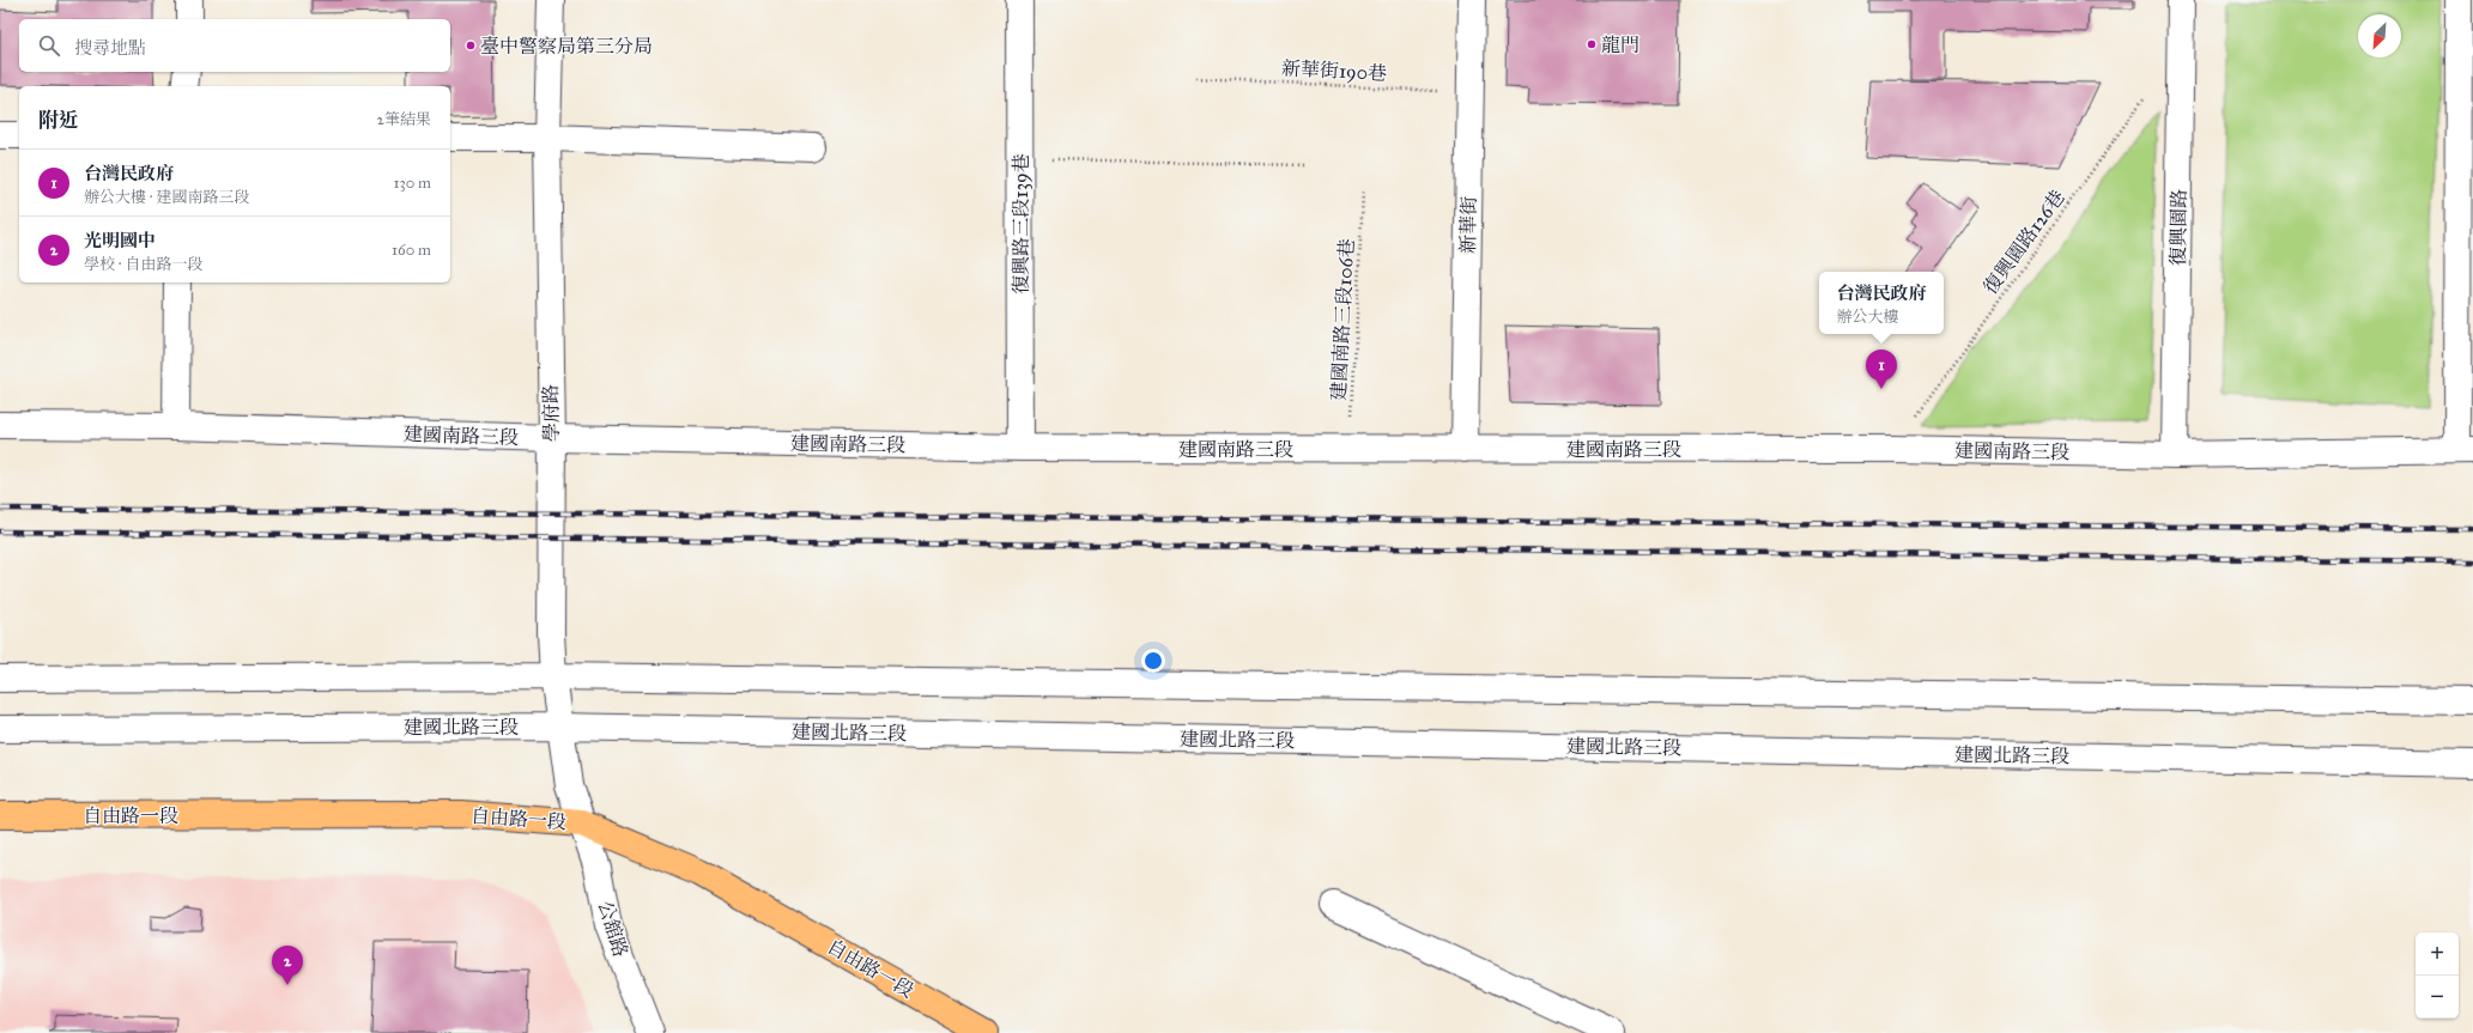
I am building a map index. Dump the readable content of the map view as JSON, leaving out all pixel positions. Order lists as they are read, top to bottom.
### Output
{
  "streets": {
    "main road": ["自由路一段"],
    "street": [
      "復興路三段139巷",
      "新華街",
      "復興園路",
      "學府路",
      "建國南路三段",
      "建國北路三段",
      "公舘路"
    ],
    "path": ["新華街190巷", "復興園路126巷", "建國南路三段106巷"]
  },
  "crossings": [
    ["新華街190巷", "新華街"],
    ["復興路三段139巷", "建國南路三段"],
    ["新華街", "建國南路三段"],
    ["復興園路", "建國南路三段"],
    ["復興園路126巷", "建國南路三段"],
    ["建國南路三段106巷", "建國南路三段"],
    ["學府路", "建國南路三段"],
    ["學府路", "建國北路三段"],
    ["學府路", "自由路一段"],
    ["學府路", "公舘路"],
    ["自由路一段", "公舘路"]
  ],
  "places": ["龍門", "臺中警察局第三分局"],
  "north": "bottom left",
  "page": {
    "search": "搜尋地點",
    "heading": ["附近", "2筆結果"],
    "list": [
      {
        "mark": "1",
        "name": "台灣民政府",
        "note": "辦公大樓 · 建國南路三段",
        "value": "130 m"
      },
      {
        "mark": "2",
        "name": "光明國中",
        "note": "學校 · 自由路一段",
        "value": "160 m"
      }
    ],
    "popup": ["台灣民政府", "辦公大樓"],
    "pins": ["1", "2"],
    "map_buttons": ["+", "−"]
  }
}
